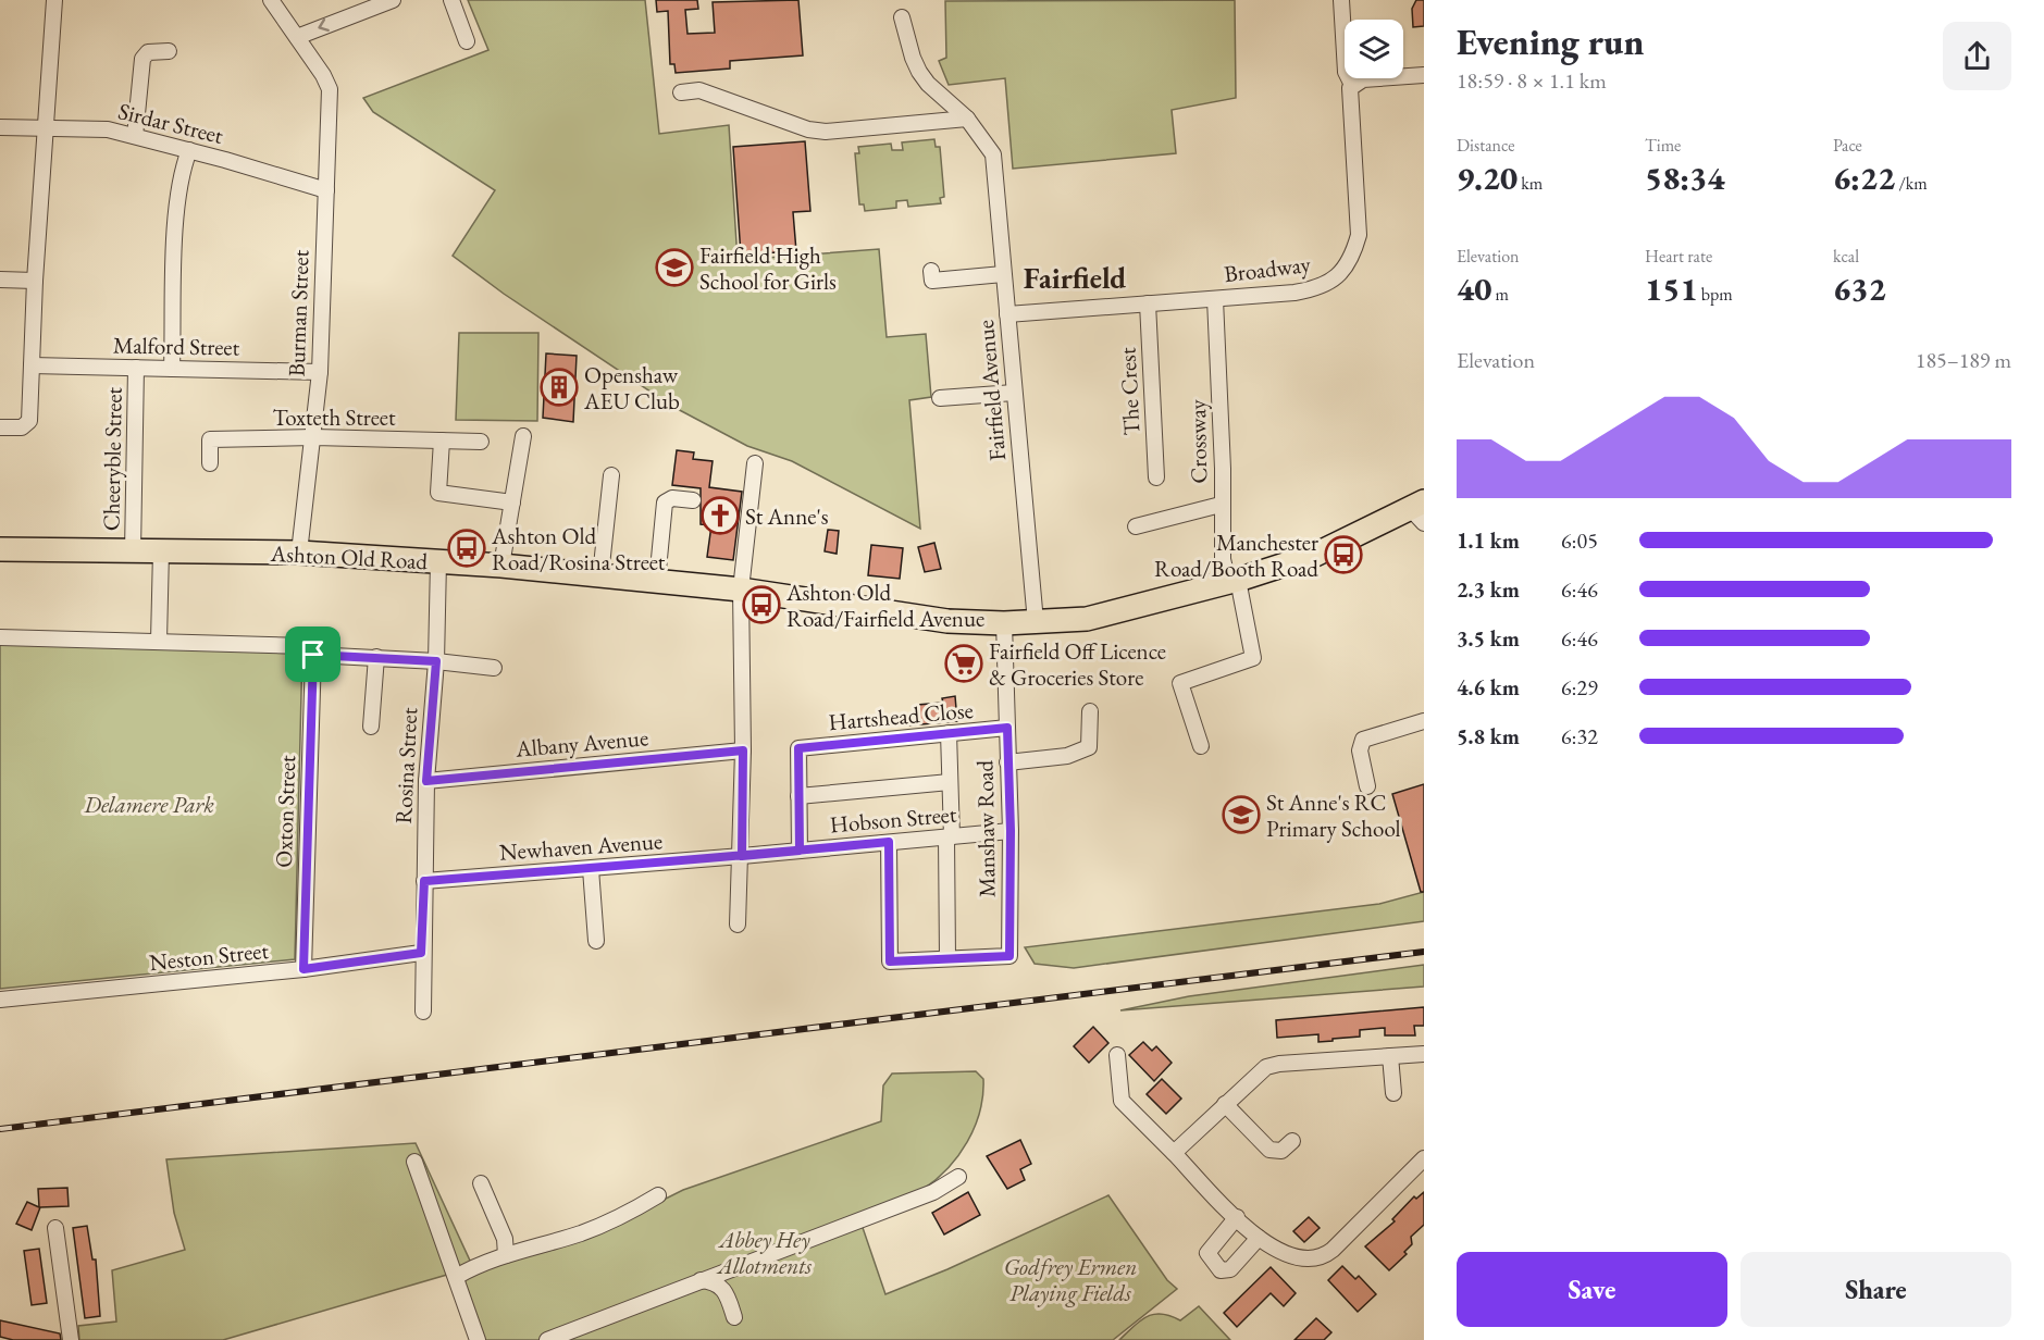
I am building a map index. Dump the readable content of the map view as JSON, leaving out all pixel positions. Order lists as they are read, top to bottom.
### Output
{
  "streets": {
    "highway": ["Ashton Old Road"],
    "street": [
      "Sirdar Street",
      "Broadway",
      "Burman Street",
      "Malford Street",
      "Fairfield Avenue",
      "The Crest",
      "Toxteth Street",
      "Crossway",
      "Cheeryble Street",
      "Hartshead Close",
      "Albany Avenue",
      "Rosina Street",
      "Oxton Street",
      "Hobson Street",
      "Manshaw Road",
      "Newhaven Avenue",
      "Neston Street"
    ]
  },
  "crossings": [
    ["Sirdar Street", "Burman Street"],
    ["Broadway", "Fairfield Avenue"],
    ["Broadway", "The Crest"],
    ["Broadway", "Crossway"],
    ["Burman Street", "Malford Street"],
    ["Burman Street", "Toxteth Street"],
    ["Burman Street", "Ashton Old Road"],
    ["Malford Street", "Cheeryble Street"],
    ["Fairfield Avenue", "Ashton Old Road"],
    ["Crossway", "Ashton Old Road"],
    ["Cheeryble Street", "Ashton Old Road"],
    ["Ashton Old Road", "Rosina Street"],
    ["Ashton Old Road", "Manshaw Road"],
    ["Hartshead Close", "Manshaw Road"],
    ["Albany Avenue", "Rosina Street"],
    ["Rosina Street", "Newhaven Avenue"],
    ["Rosina Street", "Neston Street"],
    ["Oxton Street", "Neston Street"],
    ["Hobson Street", "Manshaw Road"],
    ["Hobson Street", "Newhaven Avenue"]
  ],
  "districts": ["Fairfield"],
  "parks": ["Delamere Park", "Abbey Hey Allotments", "Godfrey Ermen Playing Fields"],
  "places": {
    "school or university": ["Fairfield High School for Girls", "St Anne's RC Primary School"],
    "building": ["Openshaw AEU Club"],
    "church": ["St Anne's"],
    "bus stop": ["Ashton Old Road/Rosina Street", "Manchester Road/Booth Road", "Ashton Old Road/Fairfield Avenue"],
    "supermarket": ["Fairfield Off Licence & Groceries Store"]
  },
  "page": {
    "heading": ["Evening run", "18:59 · 8 × 1.1 km"],
    "stats": [
      ["Distance", "9.20 km"],
      ["Time", "58:34"],
      ["Pace", "6:22 /km"],
      ["Elevation", "40 m"],
      ["Heart rate", "151 bpm"],
      ["kcal", "632"]
    ],
    "chart": ["Elevation", "185–189 m"],
    "list": [
      {
        "name": "1.1 km",
        "note": "6:05"
      },
      {
        "name": "2.3 km",
        "note": "6:46"
      },
      {
        "name": "3.5 km",
        "note": "6:46"
      },
      {
        "name": "4.6 km",
        "note": "6:29"
      },
      {
        "name": "5.8 km",
        "note": "6:32"
      }
    ],
    "buttons": ["Save", "Share"]
  }
}
